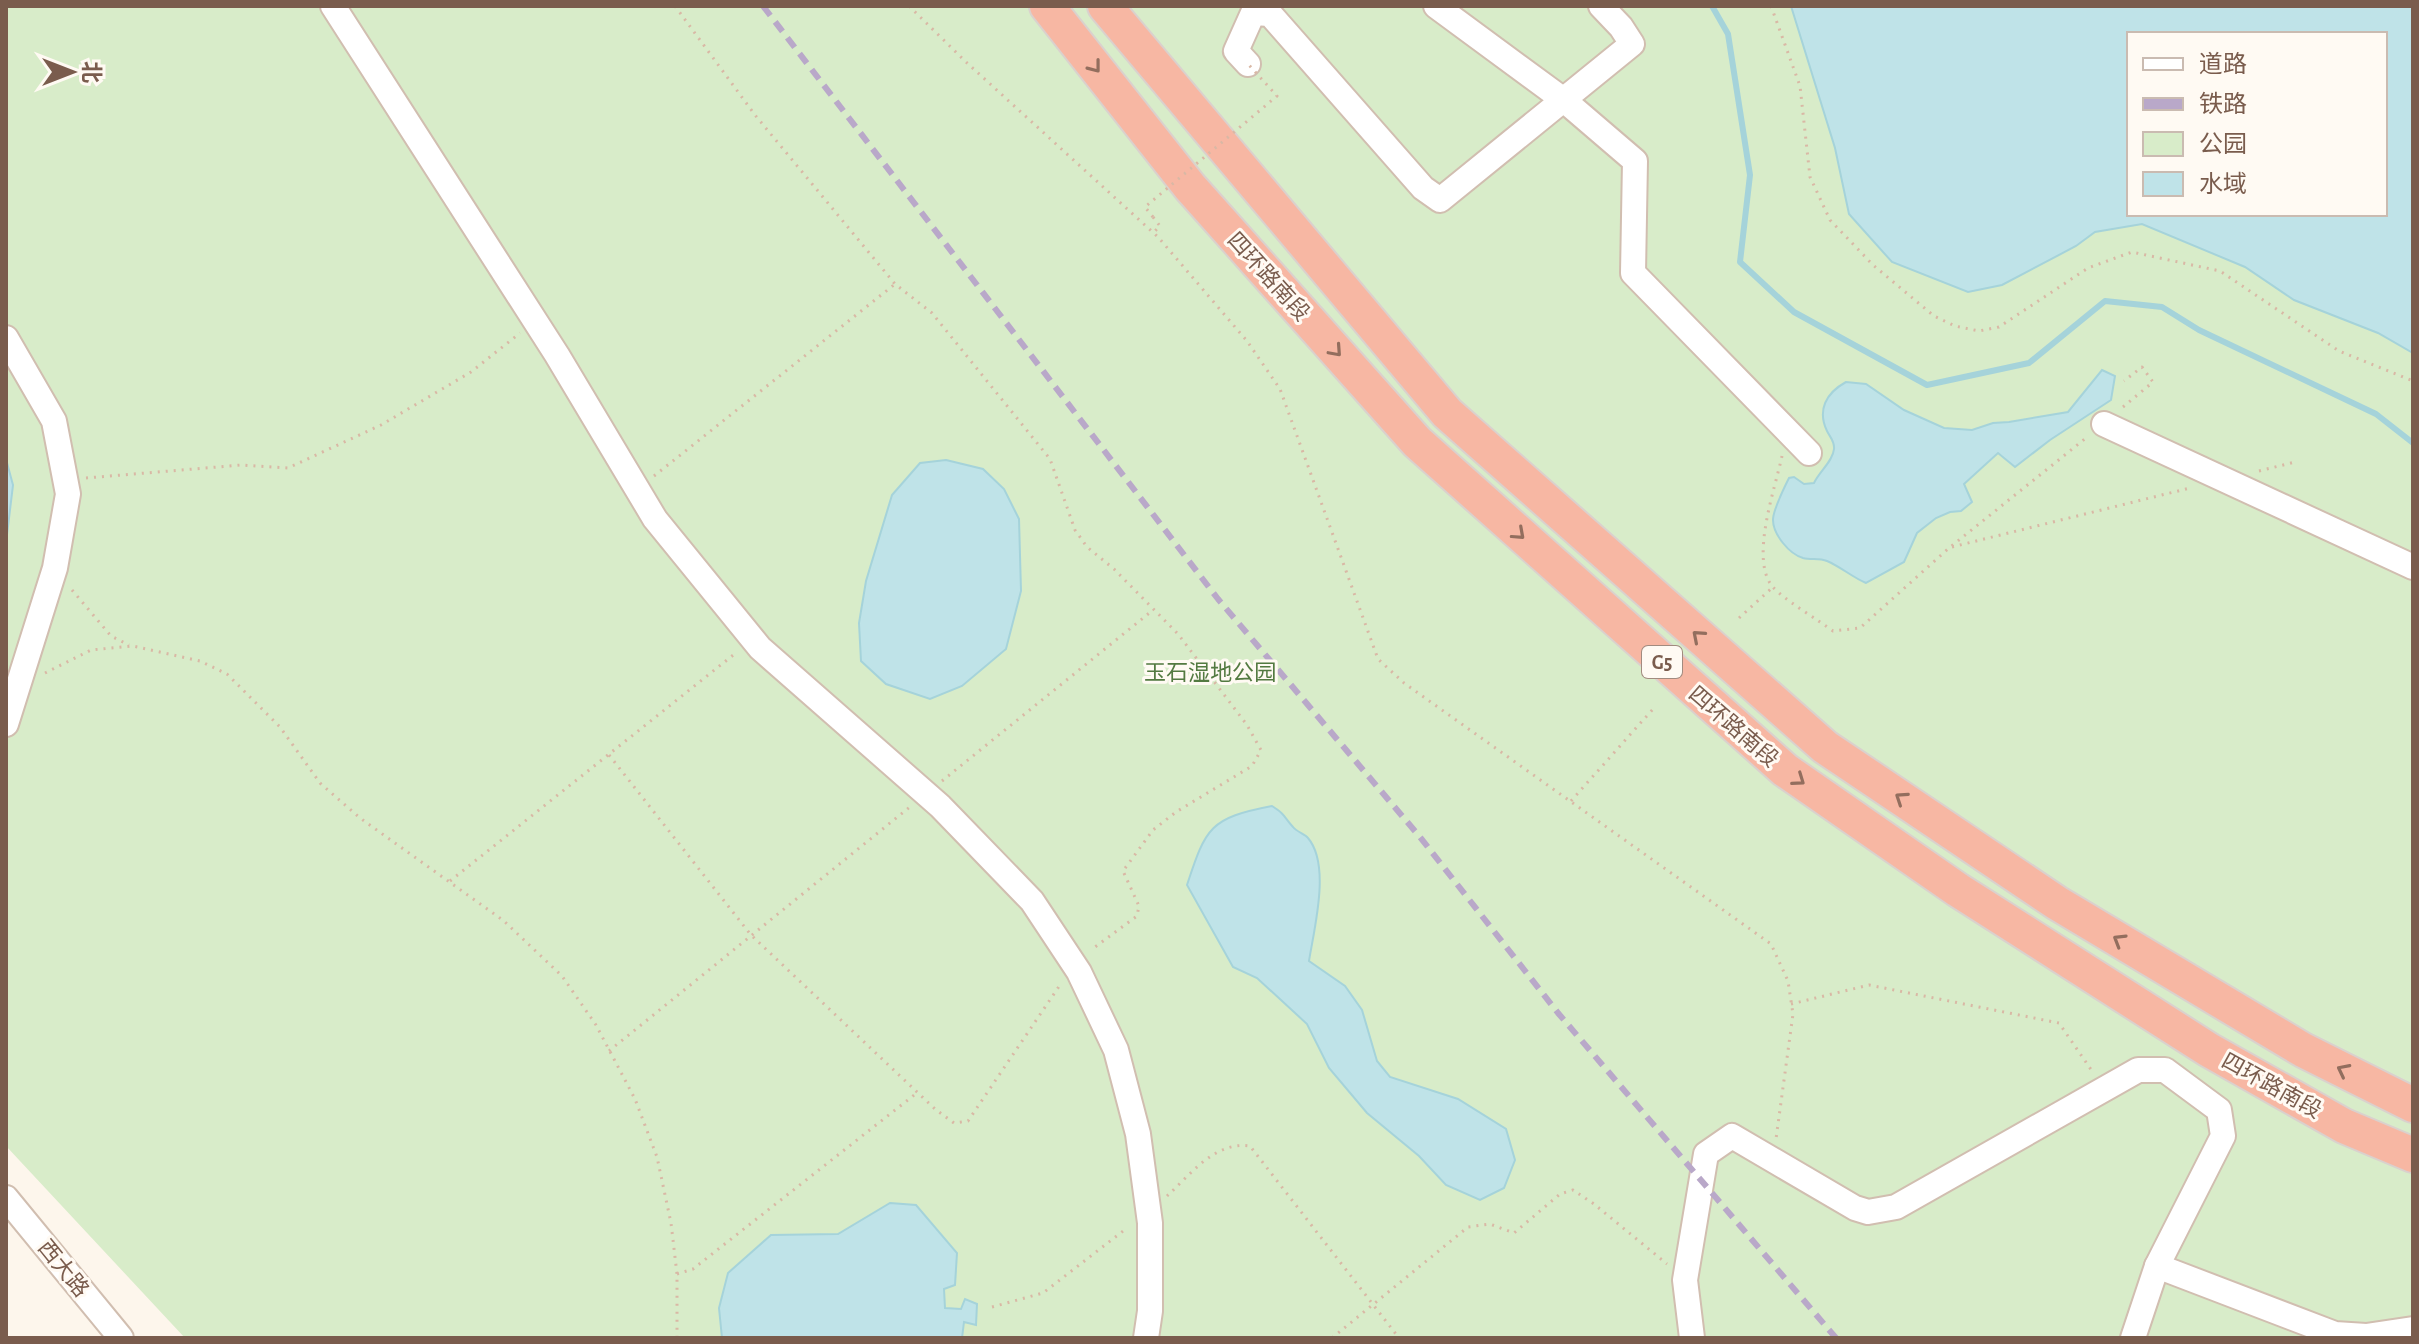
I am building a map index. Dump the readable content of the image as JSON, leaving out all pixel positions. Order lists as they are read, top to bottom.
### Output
{
  "streets": {
    "highway": ["四环路南段", "G5"],
    "street": ["西大路"]
  },
  "parks": ["玉石湿地公园"],
  "legend": [
    "道路",
    "铁路",
    "公园",
    "水域"
  ],
  "north": "right"
}
